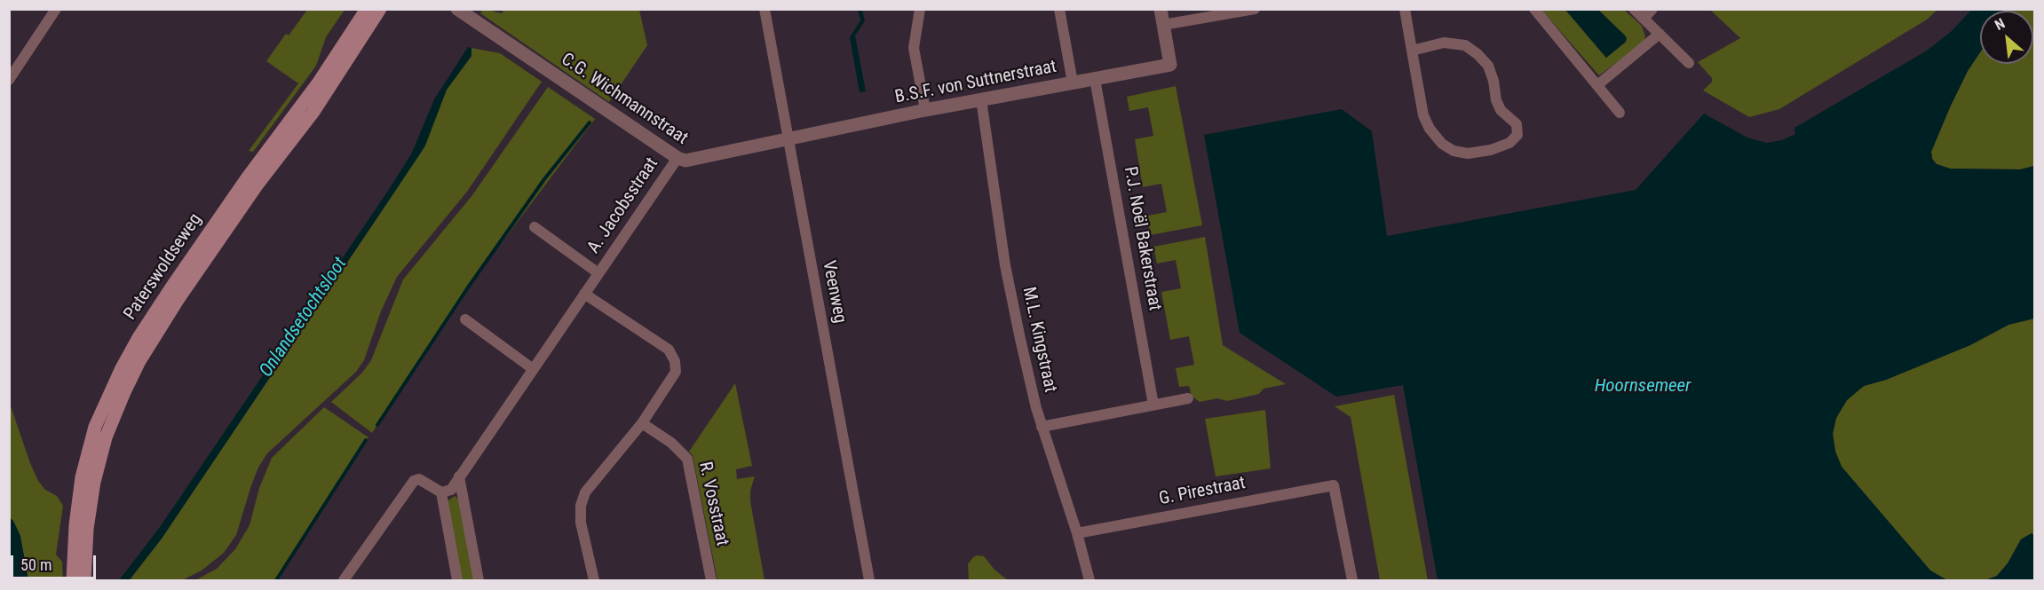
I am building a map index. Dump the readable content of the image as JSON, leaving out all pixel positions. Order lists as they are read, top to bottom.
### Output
{
  "streets": {
    "main road": ["Paterswoldseweg"],
    "street": [
      "B.S.F. von Suttnerstraat",
      "C.G. Wichmannstraat",
      "A. Jacobsstraat",
      "P.J. Noël Bakerstraat",
      "Veenweg",
      "M.L. Kingstraat",
      "G. Pirestraat",
      "R. Vosstraat"
    ]
  },
  "crossings": [
    ["B.S.F. von Suttnerstraat", "C.G. Wichmannstraat"],
    ["B.S.F. von Suttnerstraat", "P.J. Noël Bakerstraat"],
    ["B.S.F. von Suttnerstraat", "Veenweg"],
    ["B.S.F. von Suttnerstraat", "M.L. Kingstraat"],
    ["C.G. Wichmannstraat", "A. Jacobsstraat"],
    ["C.G. Wichmannstraat", "Veenweg"],
    ["M.L. Kingstraat", "G. Pirestraat"]
  ],
  "water": ["Onlandsetochtsloot", "Hoornsemeer"],
  "scale_bar": "50 m",
  "north": "top left"
}
